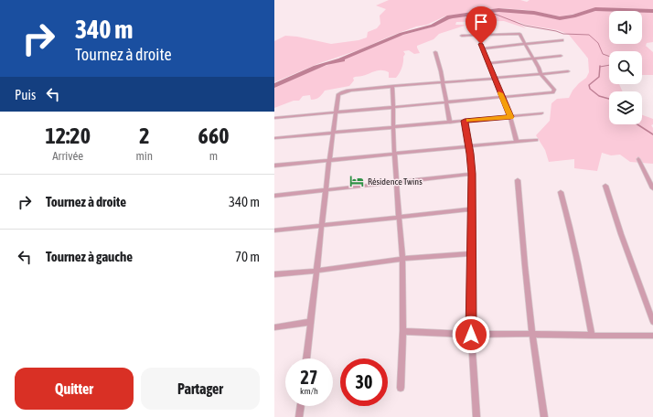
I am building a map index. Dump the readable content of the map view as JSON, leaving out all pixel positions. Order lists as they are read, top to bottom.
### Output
{
  "places": {
    "hotel": ["Résidence Twins"]
  },
  "page": {
    "turn": ["340 m", "Tournez à droite"],
    "then": "Puis",
    "eta": [
      "12:20",
      "Arrivée",
      "2",
      "min",
      "660",
      "m"
    ],
    "list": [
      {
        "name": "Tournez à droite",
        "value": "340 m"
      },
      {
        "name": "Tournez à gauche",
        "value": "70 m"
      }
    ],
    "speed": "27 km/h",
    "limit": "30",
    "buttons": ["Quitter", "Partager"]
  }
}
